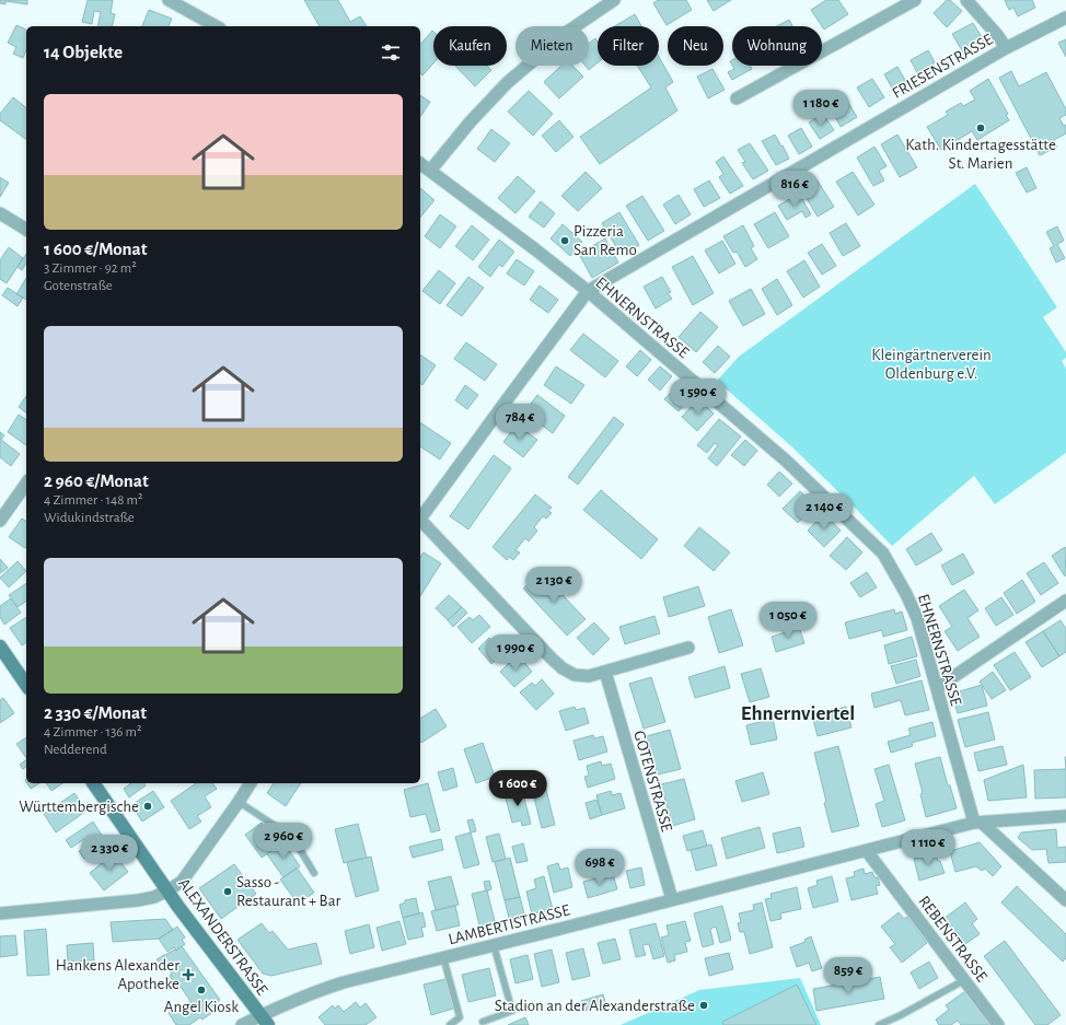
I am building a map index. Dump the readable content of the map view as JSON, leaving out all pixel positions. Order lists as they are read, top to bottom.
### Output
{
  "streets": {
    "street": [
      "FRIESENSTRASSE",
      "EHNERNSTRASSE",
      "GOTENSTRASSE",
      "LAMBERTISTRASSE",
      "ALEXANDERSTRASSE",
      "REBENSTRASSE"
    ]
  },
  "crossings": [
    ["FRIESENSTRASSE", "EHNERNSTRASSE"],
    ["EHNERNSTRASSE", "LAMBERTISTRASSE"],
    ["GOTENSTRASSE", "LAMBERTISTRASSE"],
    ["LAMBERTISTRASSE", "ALEXANDERSTRASSE"],
    ["LAMBERTISTRASSE", "REBENSTRASSE"]
  ],
  "districts": ["Ehnernviertel"],
  "parks": ["Kleingärtnerverein Oldenburg e.V."],
  "places": {
    "other": [
      "Kath. Kindertagesstätte St. Marien",
      "Pizzeria San Remo",
      "Württembergische",
      "Sasso - Restaurant + Bar",
      "Angel Kiosk",
      "Stadion an der Alexanderstraße"
    ],
    "health": ["Hankens Alexander Apotheke"]
  },
  "page": {
    "chip": [
      "Kaufen",
      "Mieten",
      "Filter",
      "Neu",
      "Wohnung"
    ],
    "heading": "14 Objekte",
    "list": [
      {
        "name": "1 600 €/Monat",
        "note": "3 Zimmer · 92 m² · Gotenstraße"
      },
      {
        "name": "2 960 €/Monat",
        "note": "4 Zimmer · 148 m² · Widukindstraße"
      },
      {
        "name": "2 330 €/Monat",
        "note": "4 Zimmer · 136 m² · Nedderend"
      }
    ],
    "price": [
      "1 180 €",
      "816 €",
      "1 590 €",
      "784 €",
      "2 140 €",
      "2 130 €",
      "1 050 €",
      "1 990 €",
      "1 600 €",
      "2 960 €",
      "1 110 €",
      "2 330 €",
      "698 €",
      "859 €"
    ]
  }
}
